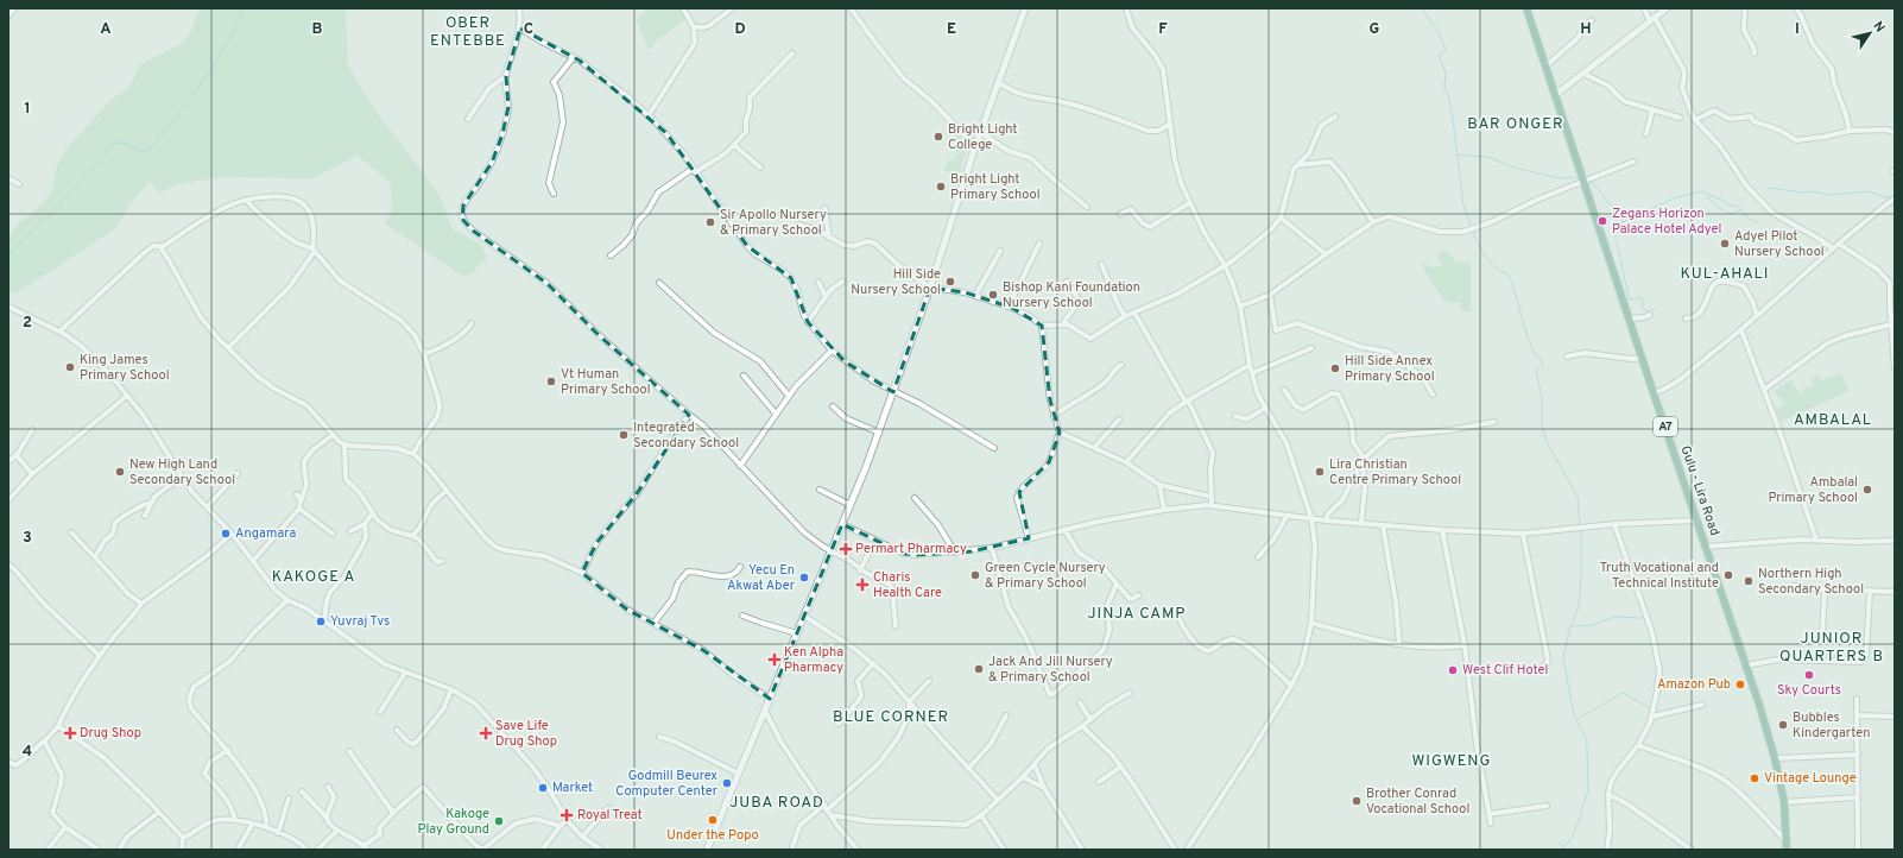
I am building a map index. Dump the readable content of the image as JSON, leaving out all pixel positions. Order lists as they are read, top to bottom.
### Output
{
  "streets": {
    "main road": ["A7", "Gulu - Lira Road"]
  },
  "districts": [
    "OBER ENTEBBE",
    "BAR ONGER",
    "KUL-AHALI",
    "AMBALAL",
    "KAKOGE A",
    "JINJA CAMP",
    "JUNIOR QUARTERS B",
    "BLUE CORNER",
    "WIGWENG",
    "JUBA ROAD"
  ],
  "places": {
    "other": [
      "Bright Light College",
      "Bright Light Primary School",
      "Zegans Horizon Palace Hotel Adyel",
      "Sir Apollo Nursery & Primary School",
      "Adyel Pilot Nursery School",
      "Hill Side Nursery School",
      "Bishop Kani Foundation Nursery School",
      "King James Primary School",
      "Hill Side Annex Primary School",
      "Vt Human Primary School",
      "Integrated Secondary School",
      "New High Land Secondary School",
      "Lira Christian Centre Primary School",
      "Ambalal Primary School",
      "Angamara",
      "Green Cycle Nursery & Primary School",
      "Truth Vocational and Technical Institute",
      "Yecu En Akwat Aber",
      "Northern High Secondary School",
      "Yuvraj Tvs",
      "Jack And Jill Nursery & Primary School",
      "West Clif Hotel",
      "Sky Courts",
      "Amazon Pub",
      "Bubbles Kindergarten",
      "Vintage Lounge",
      "Godmill Beurex Computer Center",
      "Market",
      "Brother Conrad Vocational School",
      "Under the Popo",
      "Kakoge Play Ground"
    ],
    "health": [
      "Permart Pharmacy",
      "Charis Health Care",
      "Ken Alpha Pharmacy",
      "Drug Shop",
      "Save Life Drug Shop",
      "Royal Treat"
    ]
  },
  "north": "top right",
  "grid": {
    "columns": [
      "A",
      "B",
      "C",
      "D",
      "E",
      "F",
      "G",
      "H",
      "I"
    ],
    "rows": [
      "1",
      "2",
      "3",
      "4"
    ]
  }
}
